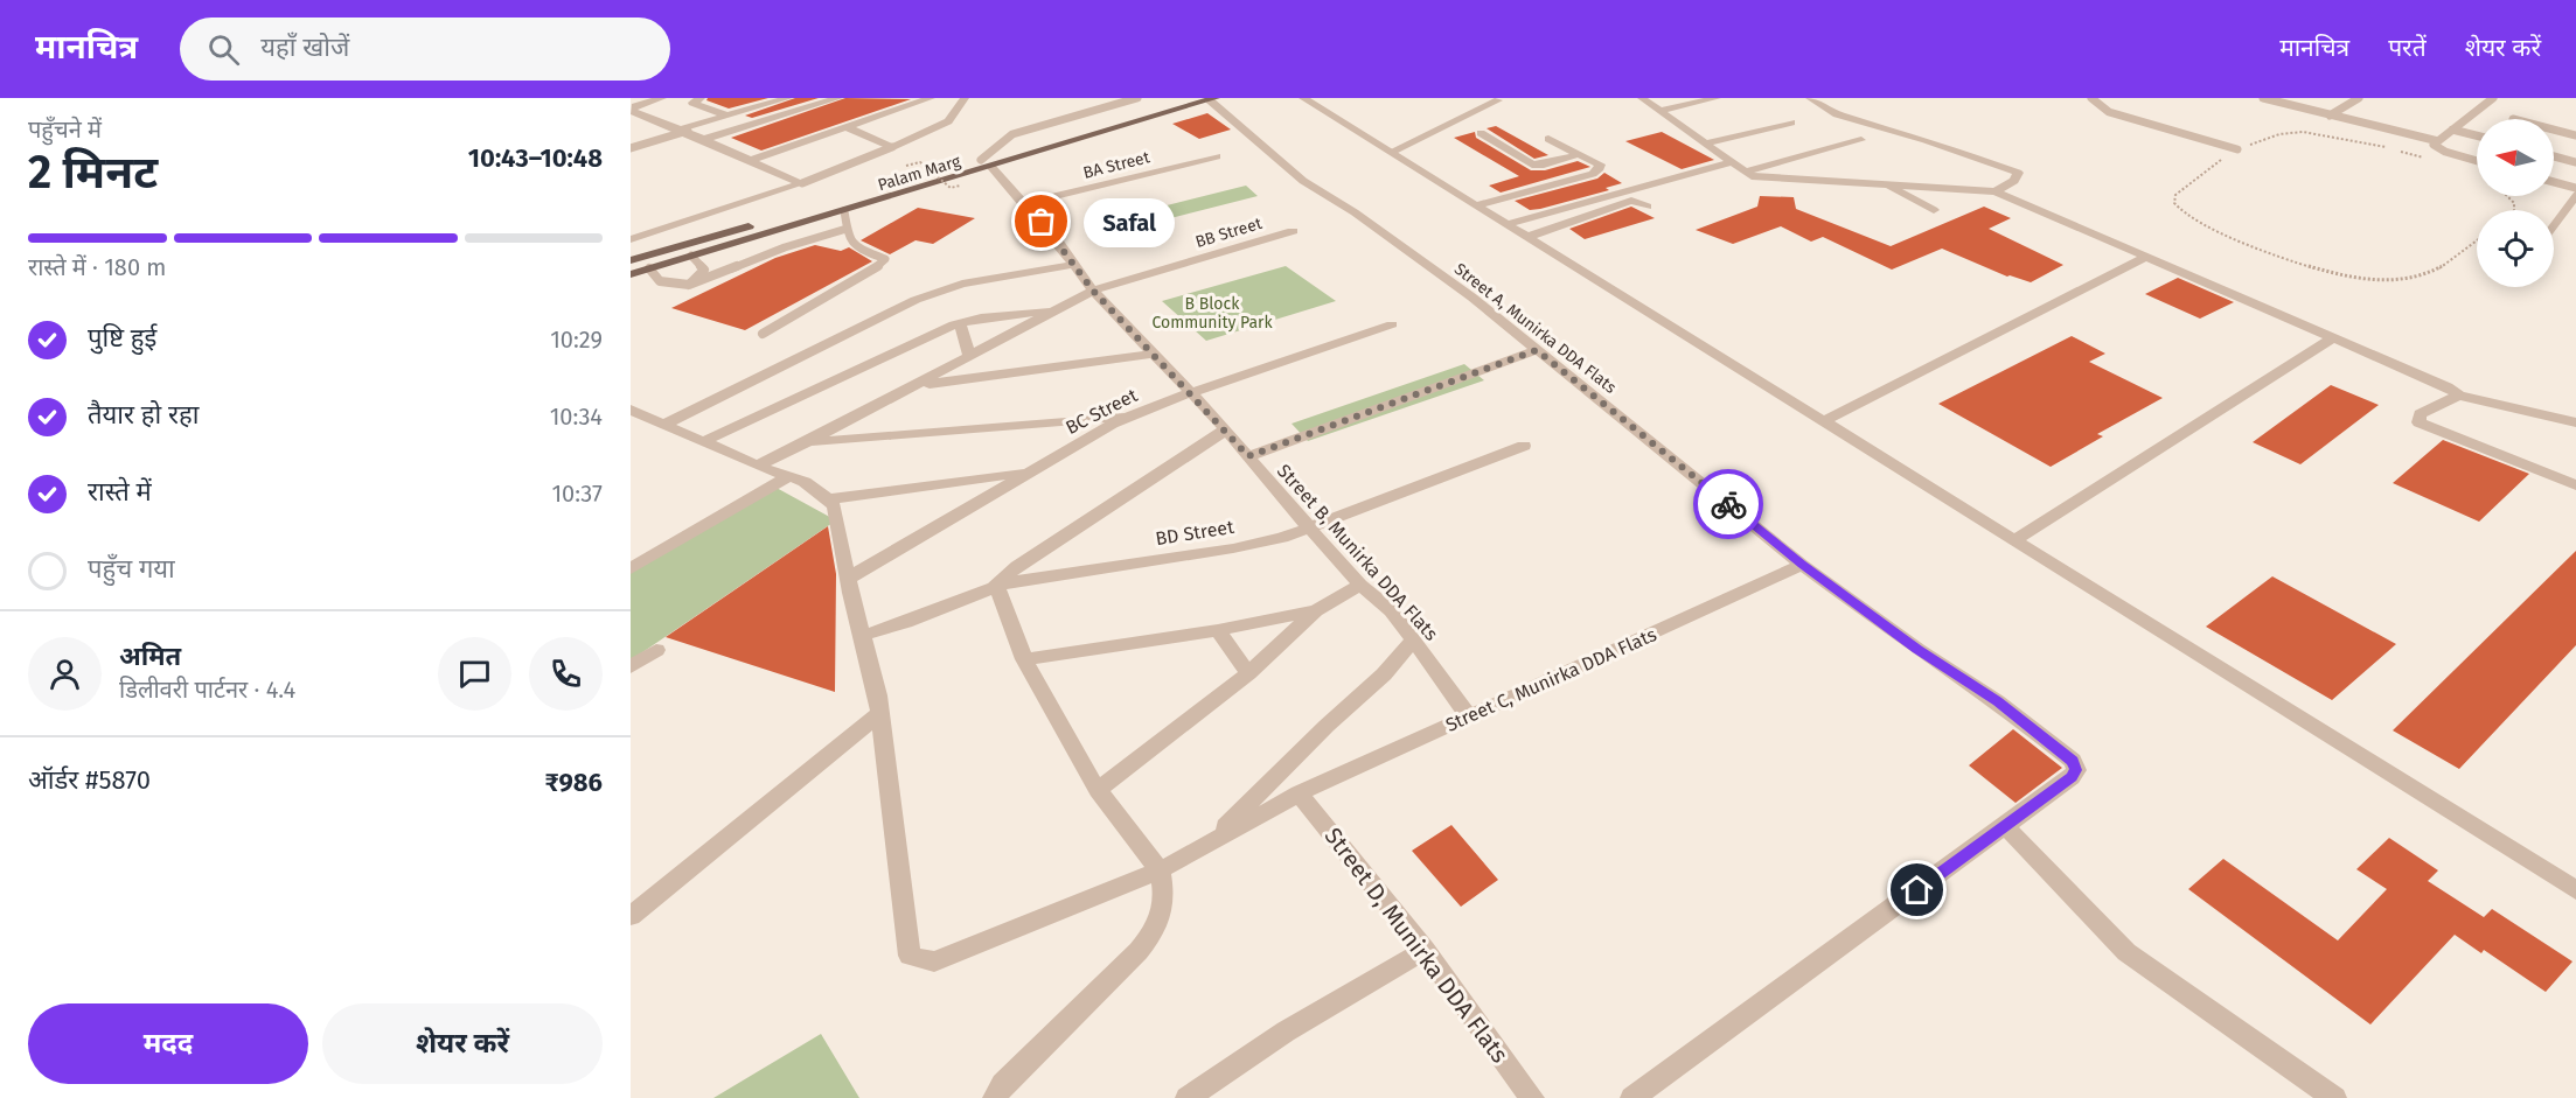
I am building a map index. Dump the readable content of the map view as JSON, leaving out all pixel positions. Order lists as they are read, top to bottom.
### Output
{
  "streets": {
    "main road": ["Palam Marg"],
    "street": [
      "BA Street",
      "BB Street",
      "Street A, Munirka DDA Flats",
      "BC Street",
      "BD Street",
      "Street B, Munirka DDA Flats",
      "Street C, Munirka DDA Flats",
      "Street D, Munirka DDA Flats"
    ]
  },
  "crossings": [
    ["BA Street", "Street B, Munirka DDA Flats"],
    ["Palam Marg", "Street A, Munirka DDA Flats"],
    ["Palam Marg", "Street B, Munirka DDA Flats"],
    ["BB Street", "Street B, Munirka DDA Flats"],
    ["Street A, Munirka DDA Flats", "Street C, Munirka DDA Flats"],
    ["BC Street", "Street B, Munirka DDA Flats"],
    ["BD Street", "Street B, Munirka DDA Flats"],
    ["Street B, Munirka DDA Flats", "Street C, Munirka DDA Flats"],
    ["Street C, Munirka DDA Flats", "Street D, Munirka DDA Flats"]
  ],
  "parks": ["B Block Community Park"],
  "places": ["Safal"],
  "north": "left",
  "page": {
    "header": "मानचित्र",
    "search": "यहाँ खोजें",
    "nav": ["मानचित्र", "परतें", "शेयर करें"],
    "heading": ["2 मिनट", "पहुँचने में", "10:43–10:48"],
    "panel": [
      "अमित",
      "डिलीवरी पार्टनर · 4.4",
      "ऑर्डर #5870",
      "₹986"
    ],
    "bubble": "Safal",
    "bar": "रास्ते में · 180 m",
    "list": [
      ["पुष्टि हुई", "10:29"],
      ["तैयार हो रहा", "10:34"],
      ["रास्ते में", "10:37"],
      "पहुँच गया"
    ],
    "buttons": ["मदद", "शेयर करें"]
  }
}
